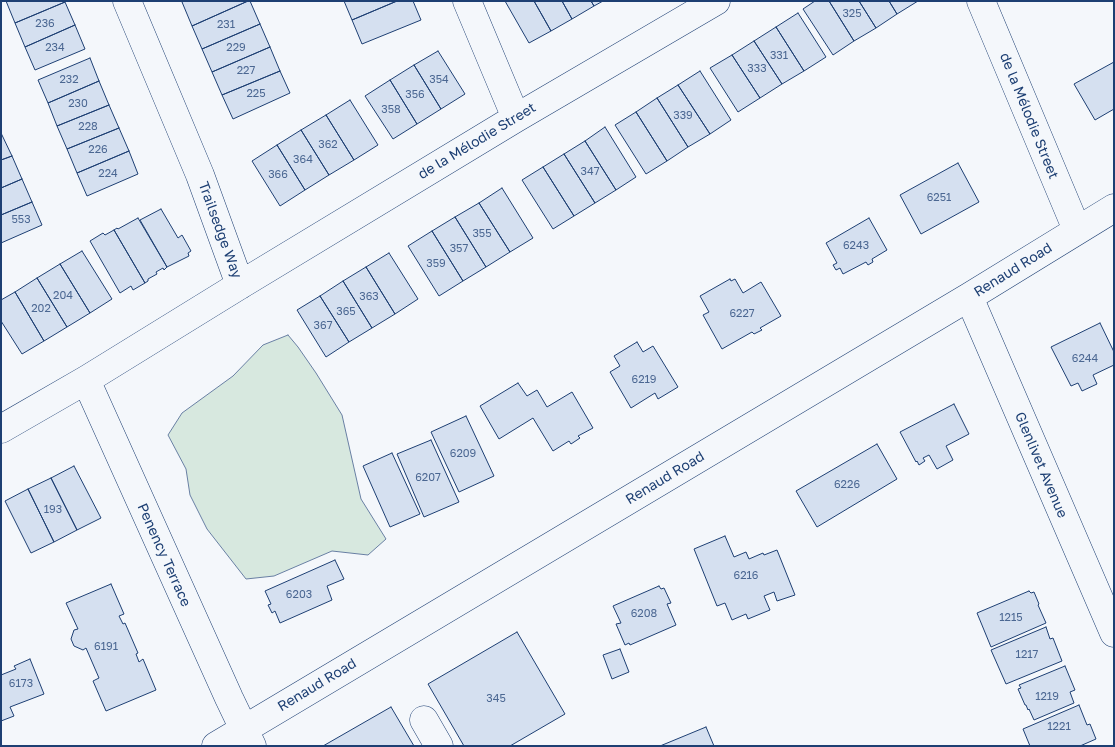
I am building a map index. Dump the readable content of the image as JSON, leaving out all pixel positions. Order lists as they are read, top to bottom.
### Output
{
  "streets": {
    "street": [
      "de la Mélodie Street",
      "Trailsedge Way",
      "Renaud Road",
      "Glenlivet Avenue",
      "Penency Terrace"
    ]
  },
  "crossings": [
    ["de la Mélodie Street", "Trailsedge Way"],
    ["de la Mélodie Street", "Renaud Road"],
    ["Trailsedge Way", "Penency Terrace"],
    ["Renaud Road", "Glenlivet Avenue"],
    ["Renaud Road", "Penency Terrace"]
  ],
  "house_numbers": [
    "325",
    "236",
    "231",
    "234",
    "229",
    "331",
    "333",
    "227",
    "232",
    "354",
    "225",
    "356",
    "230",
    "358",
    "339",
    "228",
    "362",
    "226",
    "364",
    "347",
    "224",
    "366",
    "6251",
    "553",
    "355",
    "6243",
    "357",
    "359",
    "204",
    "363",
    "202",
    "365",
    "6227",
    "367",
    "6244",
    "6219",
    "6209",
    "6207",
    "6226",
    "193",
    "6216",
    "6203",
    "6208",
    "1215",
    "6191",
    "1217",
    "6173",
    "1219",
    "345",
    "1221"
  ]
}
